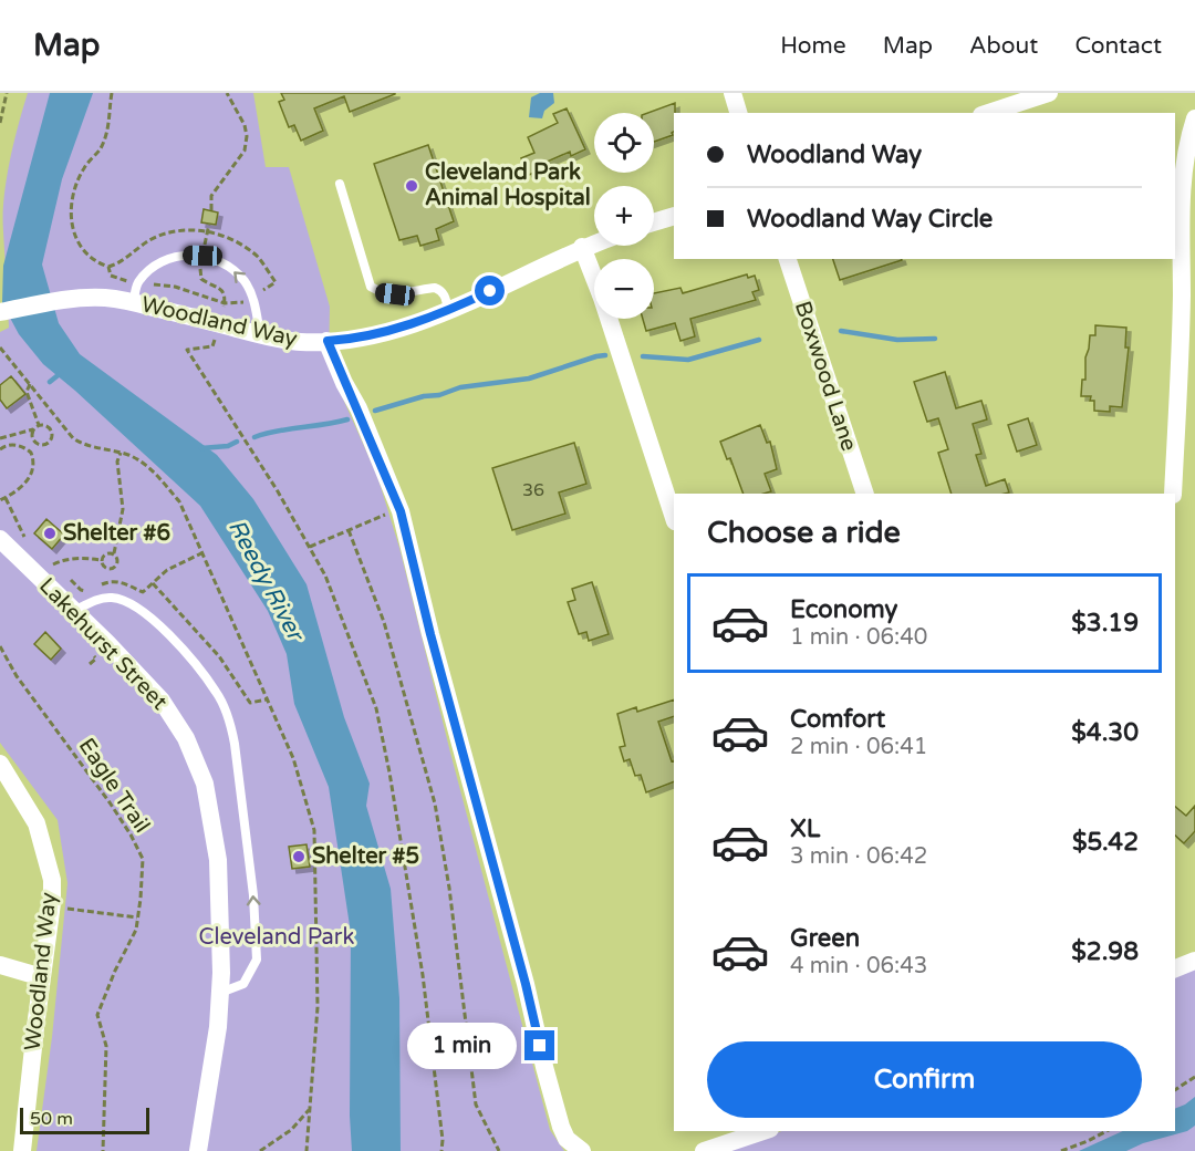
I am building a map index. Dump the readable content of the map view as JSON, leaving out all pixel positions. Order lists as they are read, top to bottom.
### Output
{
  "streets": {
    "street": ["Woodland Way", "Boxwood Lane", "Lakehurst Street"],
    "path": ["Eagle Trail"]
  },
  "water": ["Reedy River"],
  "parks": ["Cleveland Park"],
  "places": ["Cleveland Park Animal Hospital", "Shelter #6", "Shelter #5"],
  "house_numbers": ["36"],
  "scale_bar": "50 m",
  "page": {
    "header": "Map",
    "nav": [
      "Home",
      "Map",
      "About",
      "Contact"
    ],
    "map_buttons": ["+", "−"],
    "banner": ["Woodland Way", "Woodland Way Circle"],
    "heading": "Choose a ride",
    "list": [
      {
        "name": "Economy",
        "note": "1 min · 06:40",
        "value": "$3.19"
      },
      {
        "name": "Comfort",
        "note": "2 min · 06:41",
        "value": "$4.30"
      },
      {
        "name": "XL",
        "note": "3 min · 06:42",
        "value": "$5.42"
      },
      {
        "name": "Green",
        "note": "4 min · 06:43",
        "value": "$2.98"
      }
    ],
    "bubble": "1 min",
    "buttons": "Confirm",
    "scale": "50 m"
  }
}
